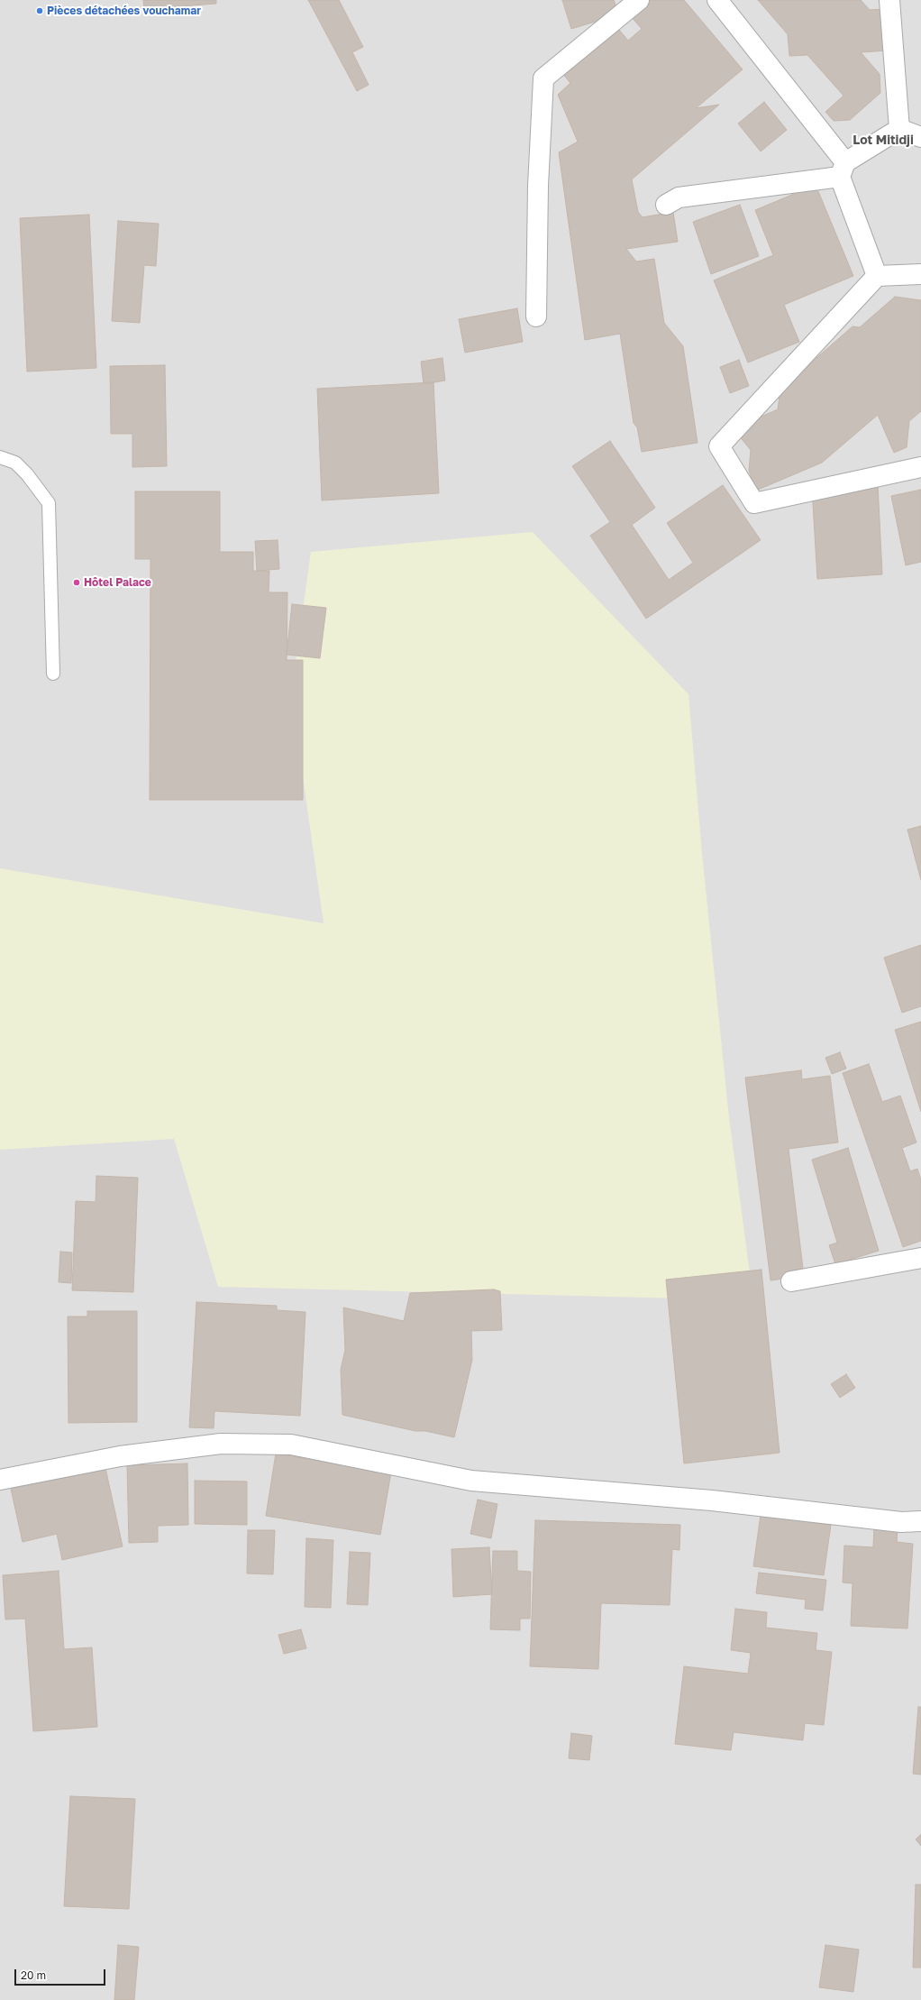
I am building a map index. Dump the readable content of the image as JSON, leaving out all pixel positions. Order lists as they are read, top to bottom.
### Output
{
  "districts": ["Lot Mitidji"],
  "places": ["Pièces détachées vouchamar", "Hôtel Palace"],
  "scale_bar": "20 m"
}
